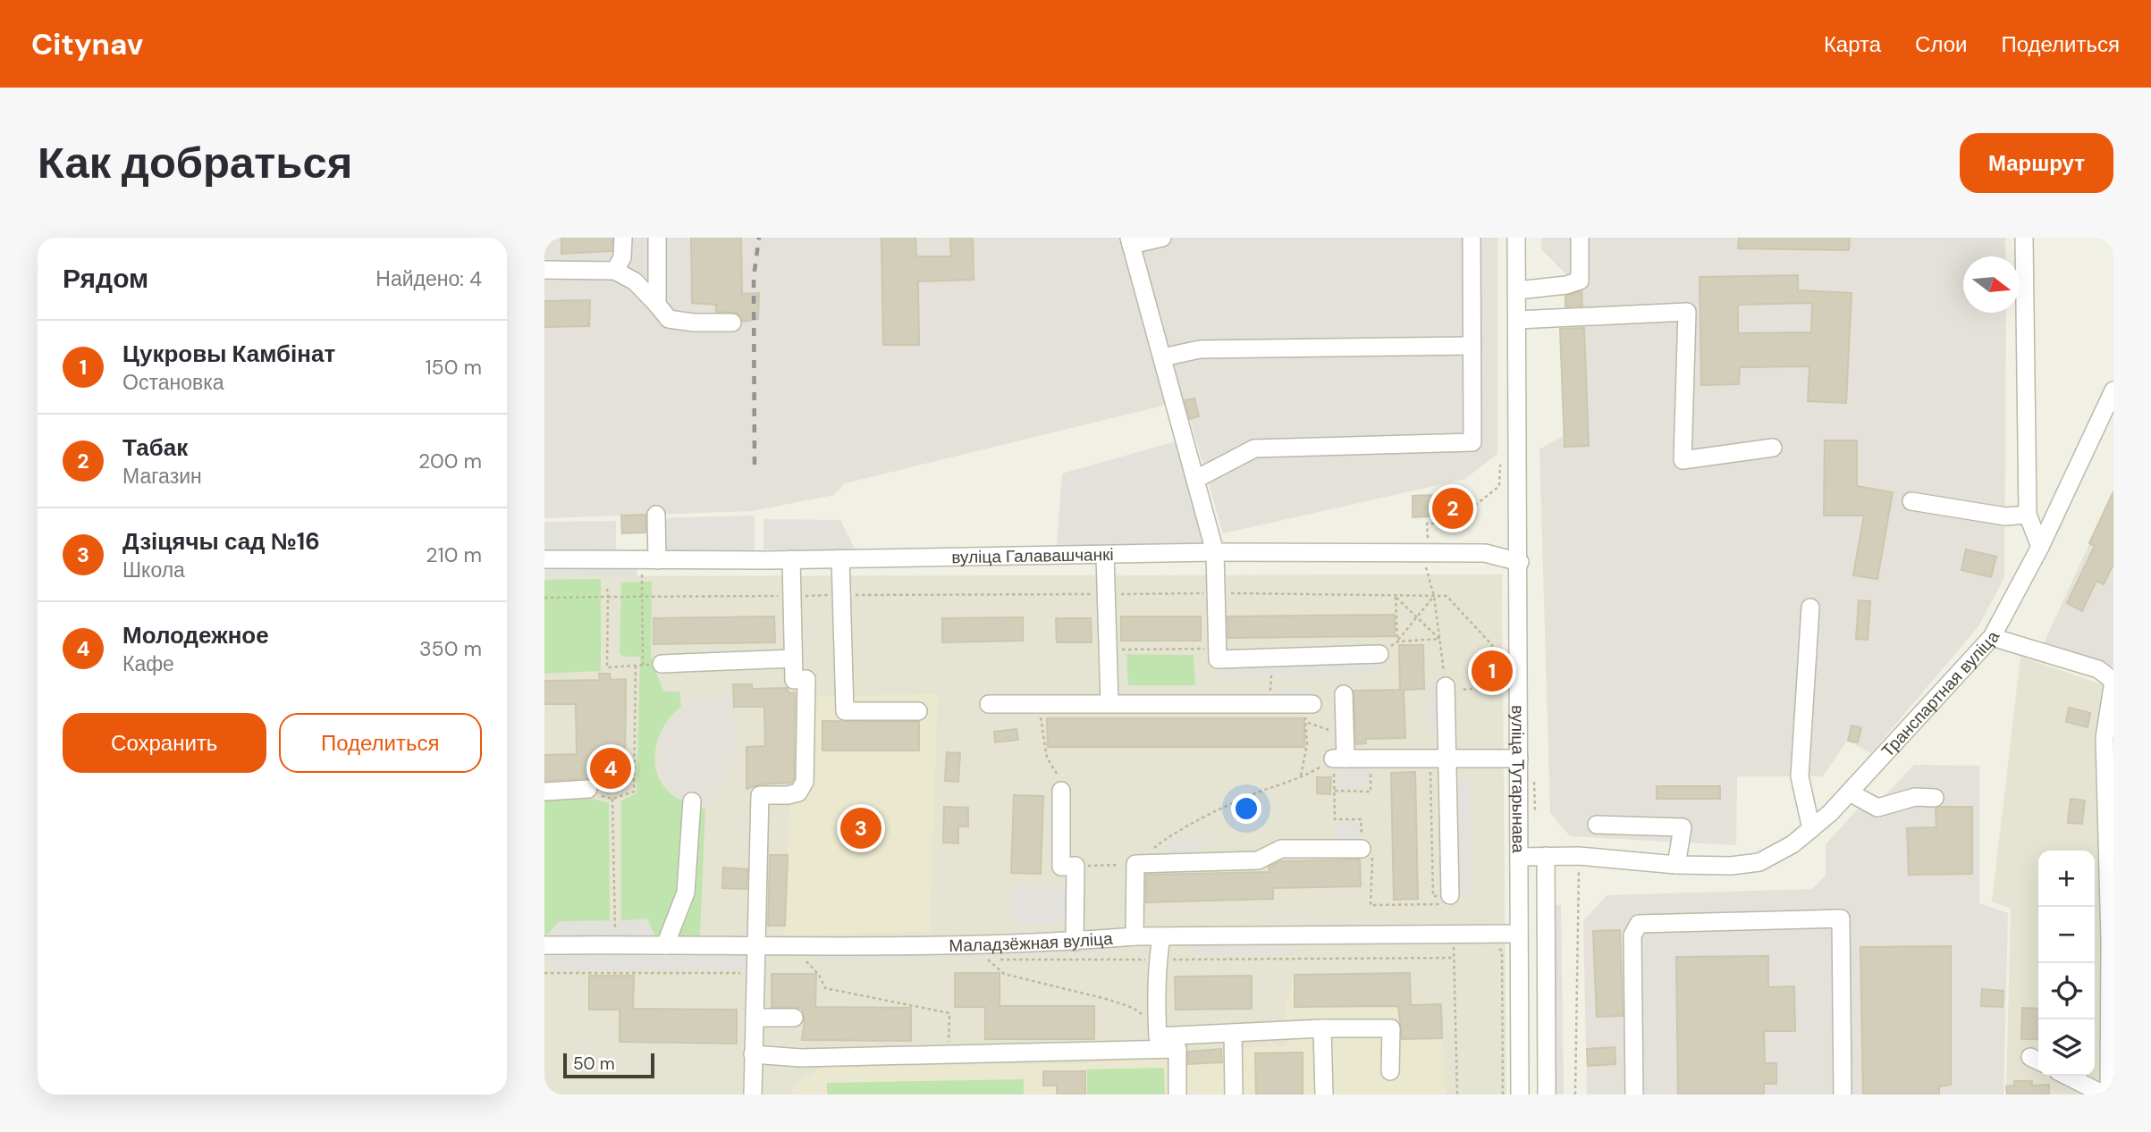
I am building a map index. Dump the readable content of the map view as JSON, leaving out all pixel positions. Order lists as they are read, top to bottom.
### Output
{
  "streets": {
    "street": [
      "вуліца Галавашчанкі",
      "Транспартная вуліца",
      "вуліца Тутарынава",
      "Маладзёжная вуліца"
    ]
  },
  "crossings": [
    ["вуліца Галавашчанкі", "вуліца Тутарынава"],
    ["Транспартная вуліца", "вуліца Тутарынава"],
    ["вуліца Тутарынава", "Маладзёжная вуліца"]
  ],
  "scale_bar": "50 m",
  "north": "right",
  "page": {
    "header": "Citynav",
    "nav": ["Карта", "Слои", "Поделиться"],
    "buttons": [
      "Маршрут",
      ["Сохранить", "Поделиться"]
    ],
    "title": "Как добраться",
    "heading": ["Рядом", "Найдено: 4"],
    "list": [
      {
        "mark": "1",
        "name": "Цукровы Камбінат",
        "note": "Остановка",
        "value": "150 m"
      },
      {
        "mark": "2",
        "name": "Табак",
        "note": "Магазин",
        "value": "200 m"
      },
      {
        "mark": "3",
        "name": "Дзіцячы сад №16",
        "note": "Школа",
        "value": "210 m"
      },
      {
        "mark": "4",
        "name": "Молодежное",
        "note": "Кафе",
        "value": "350 m"
      }
    ],
    "pins": [
      "2",
      "1",
      "4",
      "3"
    ],
    "map_buttons": ["+", "−"],
    "scale": "50 m"
  }
}
